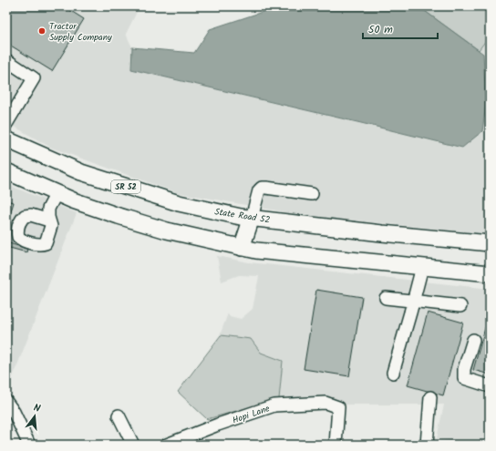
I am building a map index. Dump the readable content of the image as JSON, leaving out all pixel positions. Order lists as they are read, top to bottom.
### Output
{
  "streets": {
    "main road": ["SR 52", "State Road 52"],
    "street": ["Hopi Lane"]
  },
  "places": ["Tractor Supply Company"],
  "scale_bar": "50 m",
  "north": "top"
}
